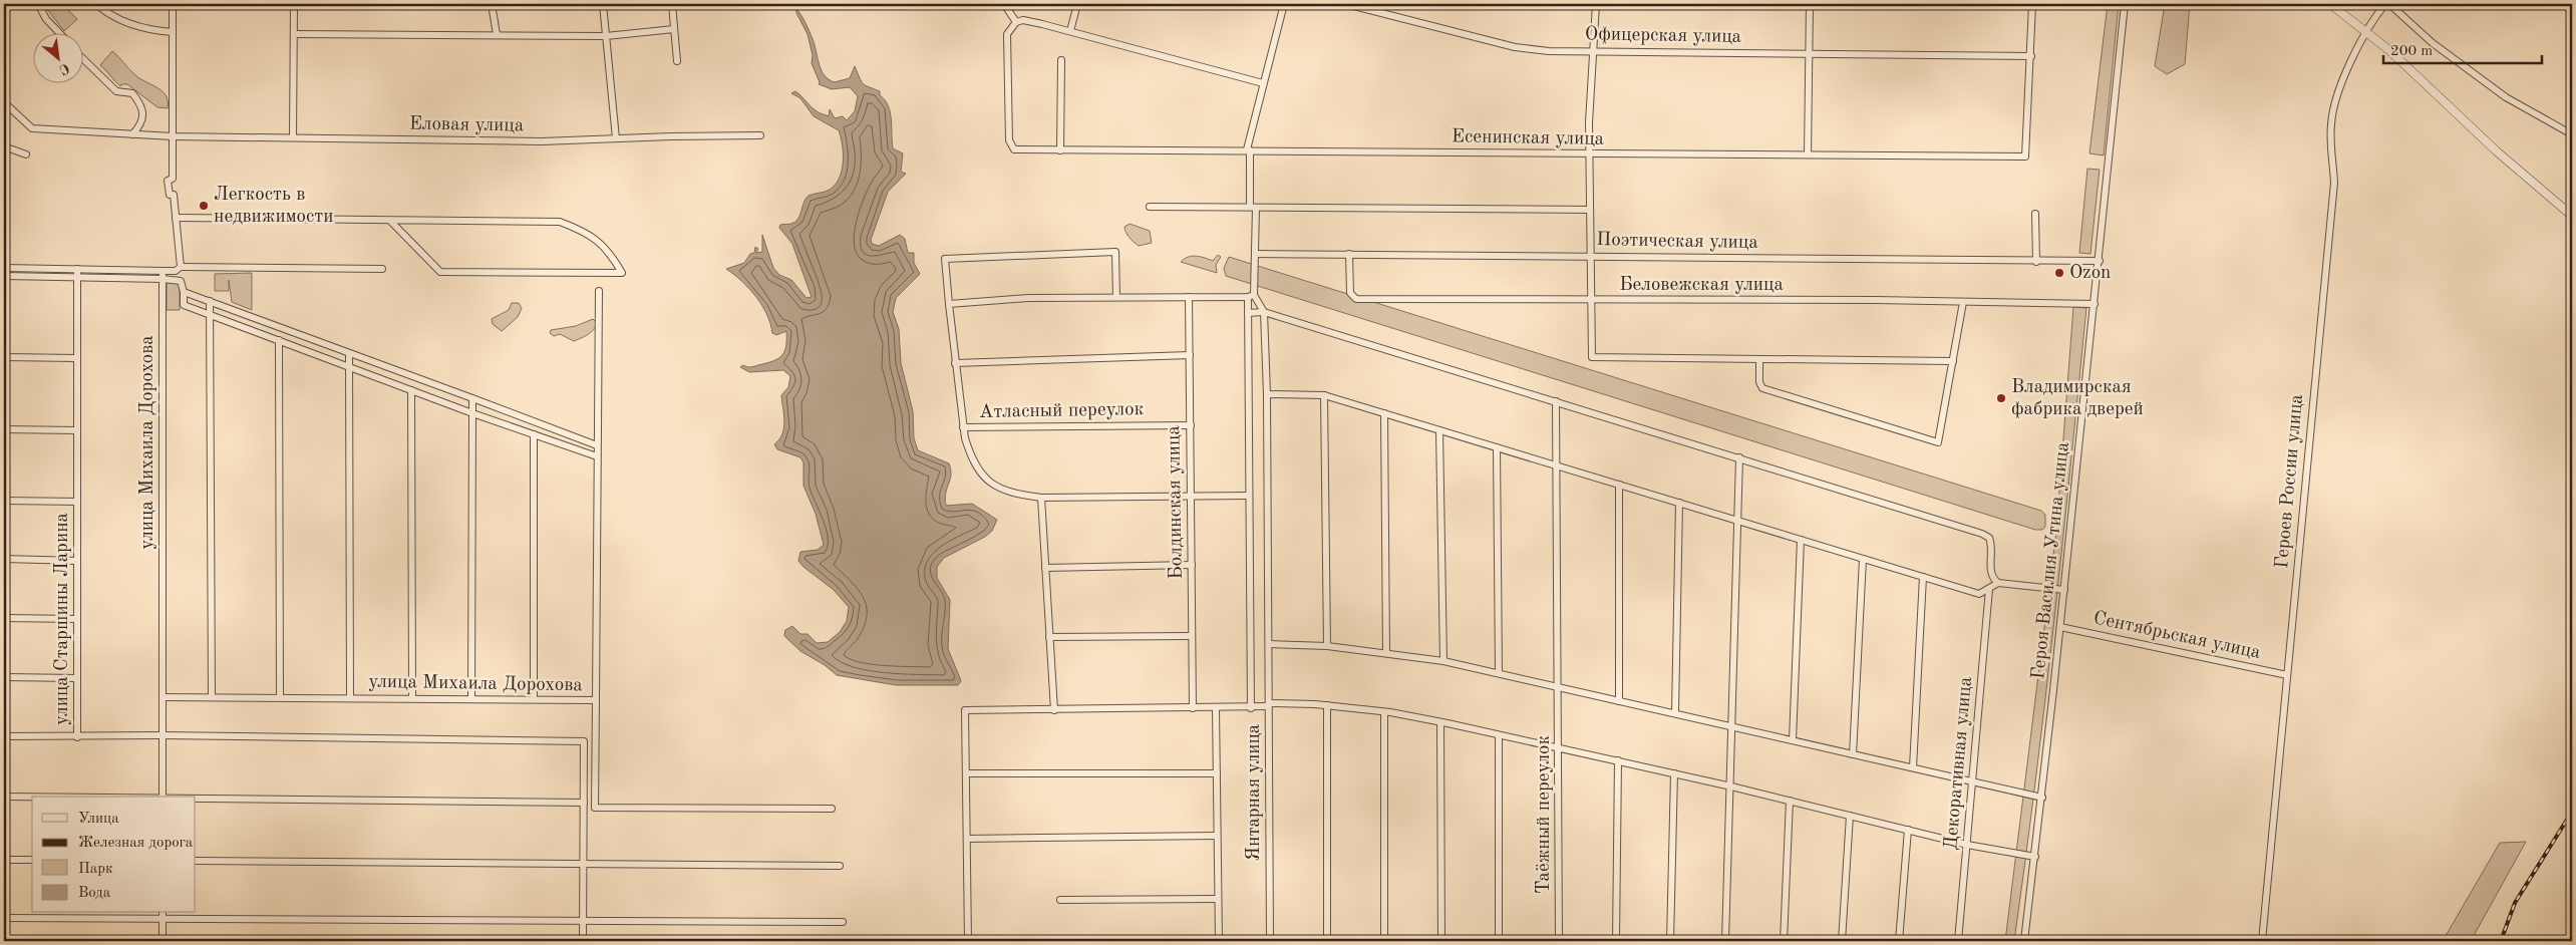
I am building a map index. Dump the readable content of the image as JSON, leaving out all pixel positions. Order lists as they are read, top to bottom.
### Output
{
  "streets": {
    "street": [
      "Офицерская улица",
      "Еловая улица",
      "Есенинская улица",
      "Поэтическая улица",
      "Беловежская улица",
      "Атласный переулок",
      "улица Михаила Дорохова",
      "Героев России улица",
      "Болдинская улица",
      "Героя Василия Утина улица",
      "улица Старшины Ларина",
      "Сентябрьская улица",
      "Декоративная улица",
      "Янтарная улица",
      "Таёжный переулок"
    ]
  },
  "crossings": [
    ["Офицерская улица", "Есенинская улица"],
    ["Поэтическая улица", "Беловежская улица"],
    ["Поэтическая улица", "Героя Василия Утина улица"],
    ["Беловежская улица", "Героя Василия Утина улица"],
    ["Атласный переулок", "Болдинская улица"],
    ["Героев России улица", "Сентябрьская улица"],
    ["Героя Василия Утина улица", "Сентябрьская улица"]
  ],
  "places": ["Легкость в недвижимости", "Ozon", "Владимирская фабрика дверей"],
  "legend": [
    "Улица",
    "Железная дорога",
    "Парк",
    "Вода"
  ],
  "scale_bar": "200 m",
  "north": "bottom right"
}
